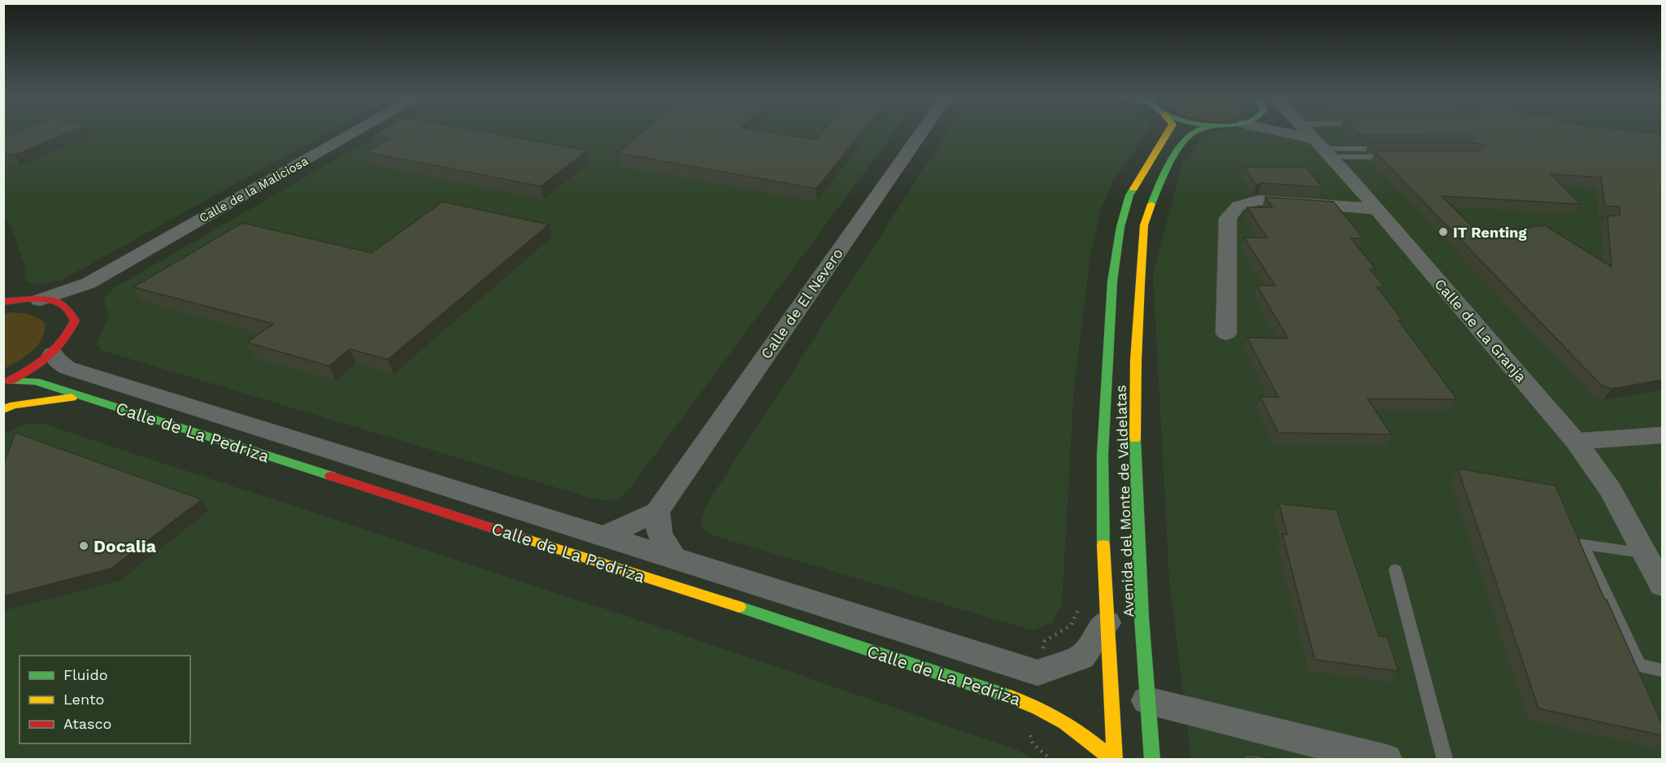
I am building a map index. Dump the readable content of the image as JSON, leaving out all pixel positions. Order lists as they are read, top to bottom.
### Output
{
  "streets": {
    "street": [
      "Calle de la Maliciosa",
      "Calle de El Nevero",
      "Calle de La Granja",
      "Calle de La Pedriza",
      "Avenida del Monte de Valdelatas"
    ]
  },
  "crossings": [
    ["Calle de El Nevero", "Calle de La Pedriza"],
    ["Calle de La Pedriza", "Avenida del Monte de Valdelatas"]
  ],
  "places": ["IT Renting", "Docalia"],
  "legend": ["Fluido", "Lento", "Atasco"]
}
